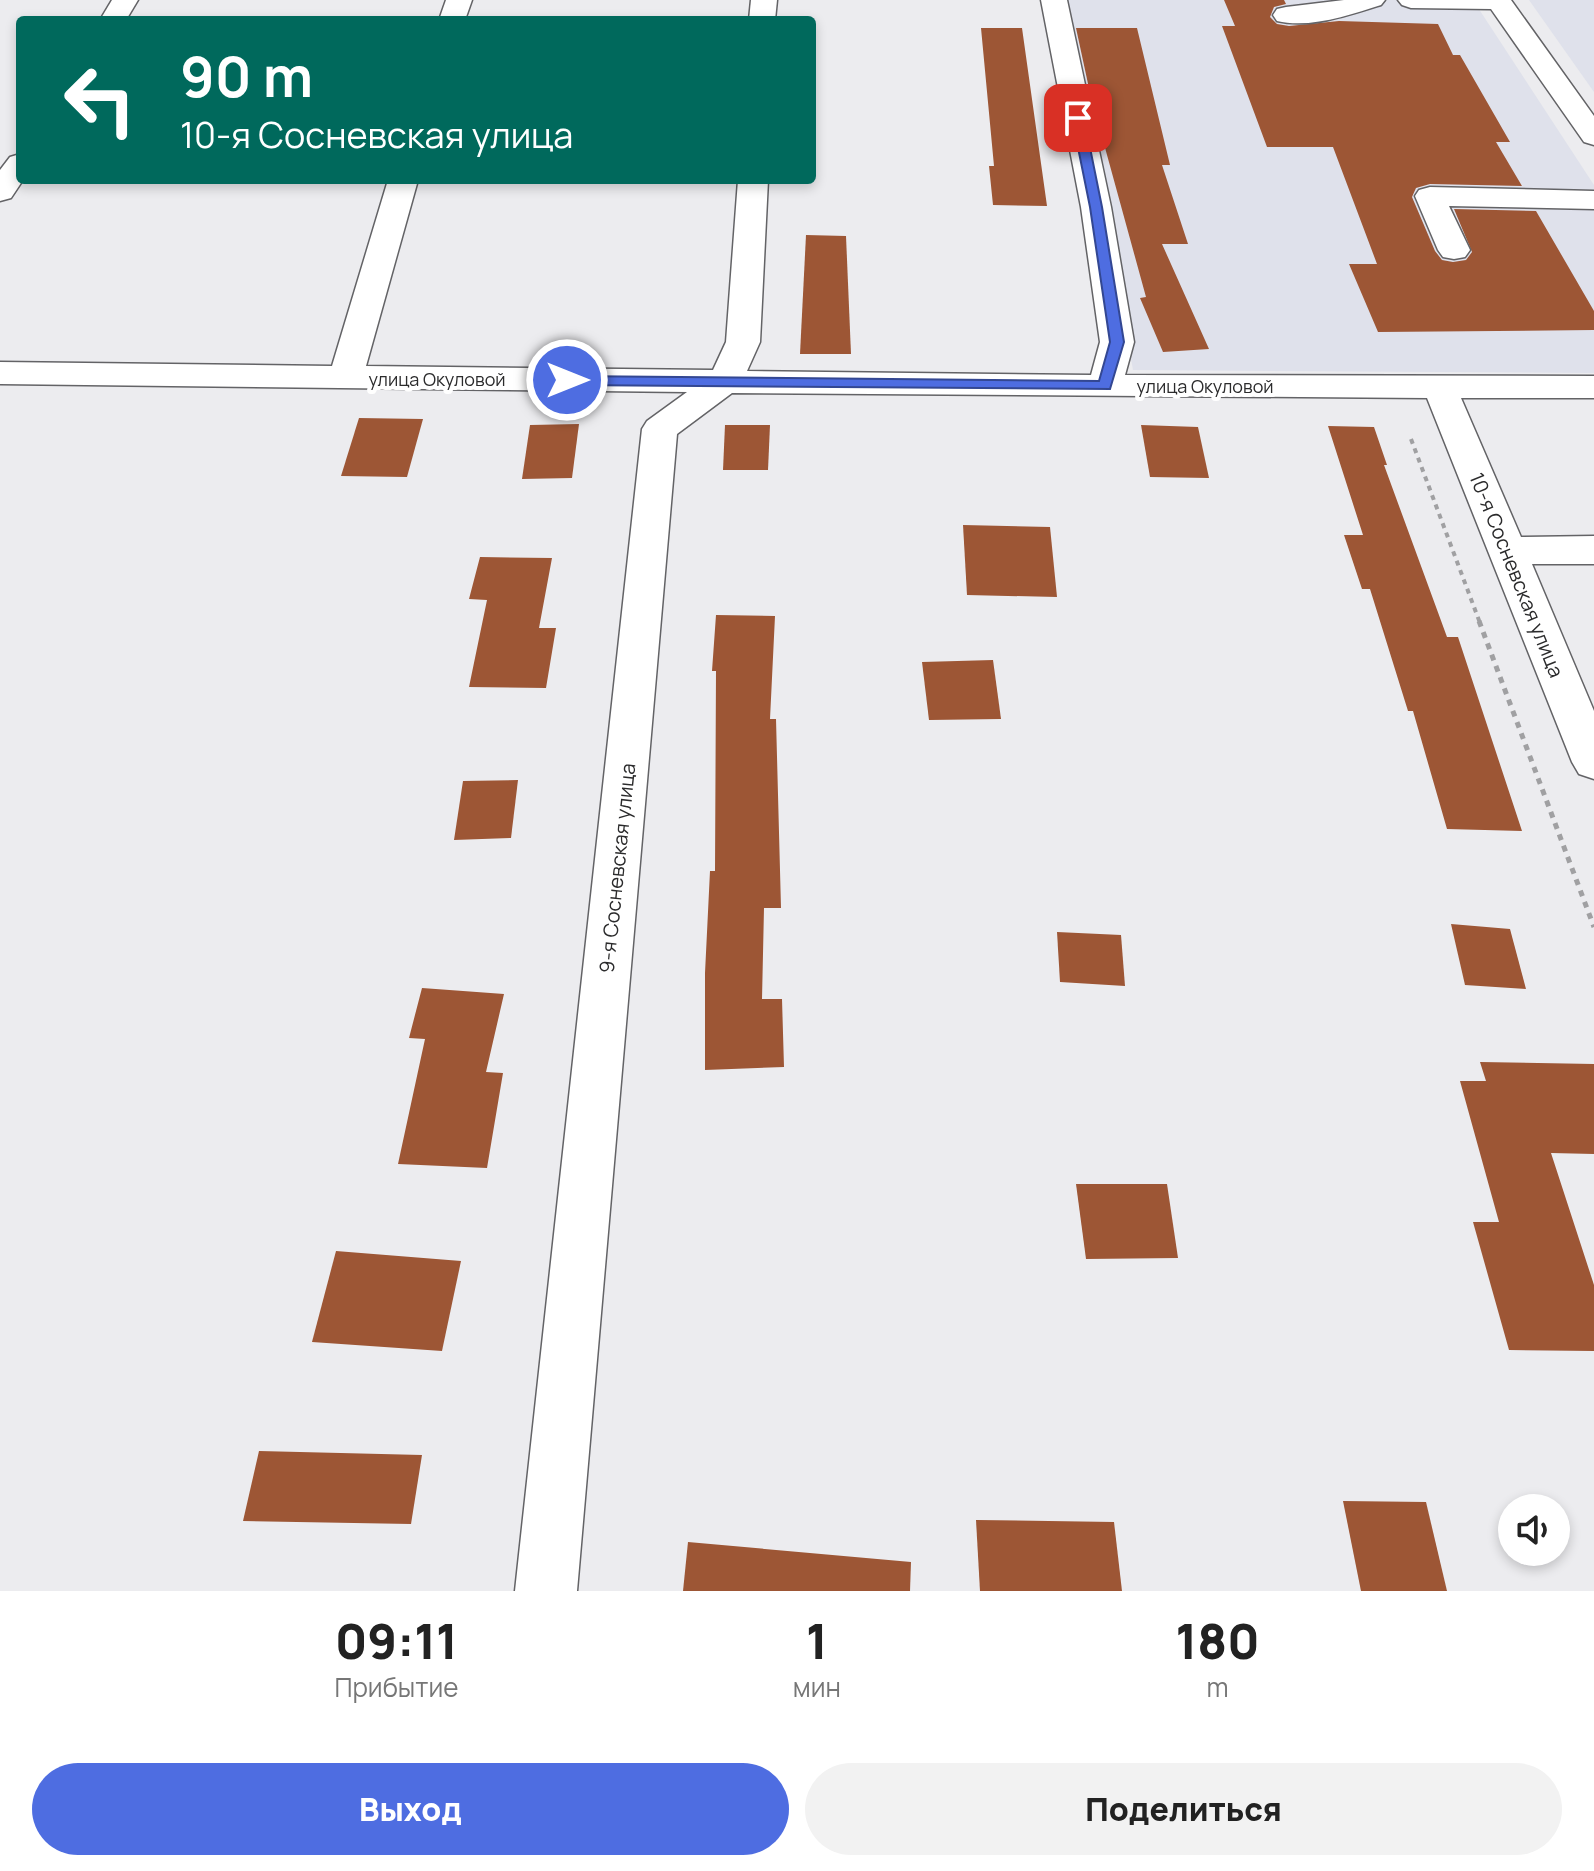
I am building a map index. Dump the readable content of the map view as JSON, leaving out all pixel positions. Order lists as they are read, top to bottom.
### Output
{
  "streets": {
    "street": ["улица Окуловой", "10-я Сосневская улица", "9-я Сосневская улица"]
  },
  "crossings": [
    ["улица Окуловой", "10-я Сосневская улица"],
    ["улица Окуловой", "9-я Сосневская улица"]
  ],
  "page": {
    "turn": ["90 m", "10-я Сосневская улица"],
    "eta": [
      "09:11",
      "Прибытие",
      "1",
      "мин",
      "180",
      "m"
    ],
    "buttons": ["Выход", "Поделиться"]
  }
}
